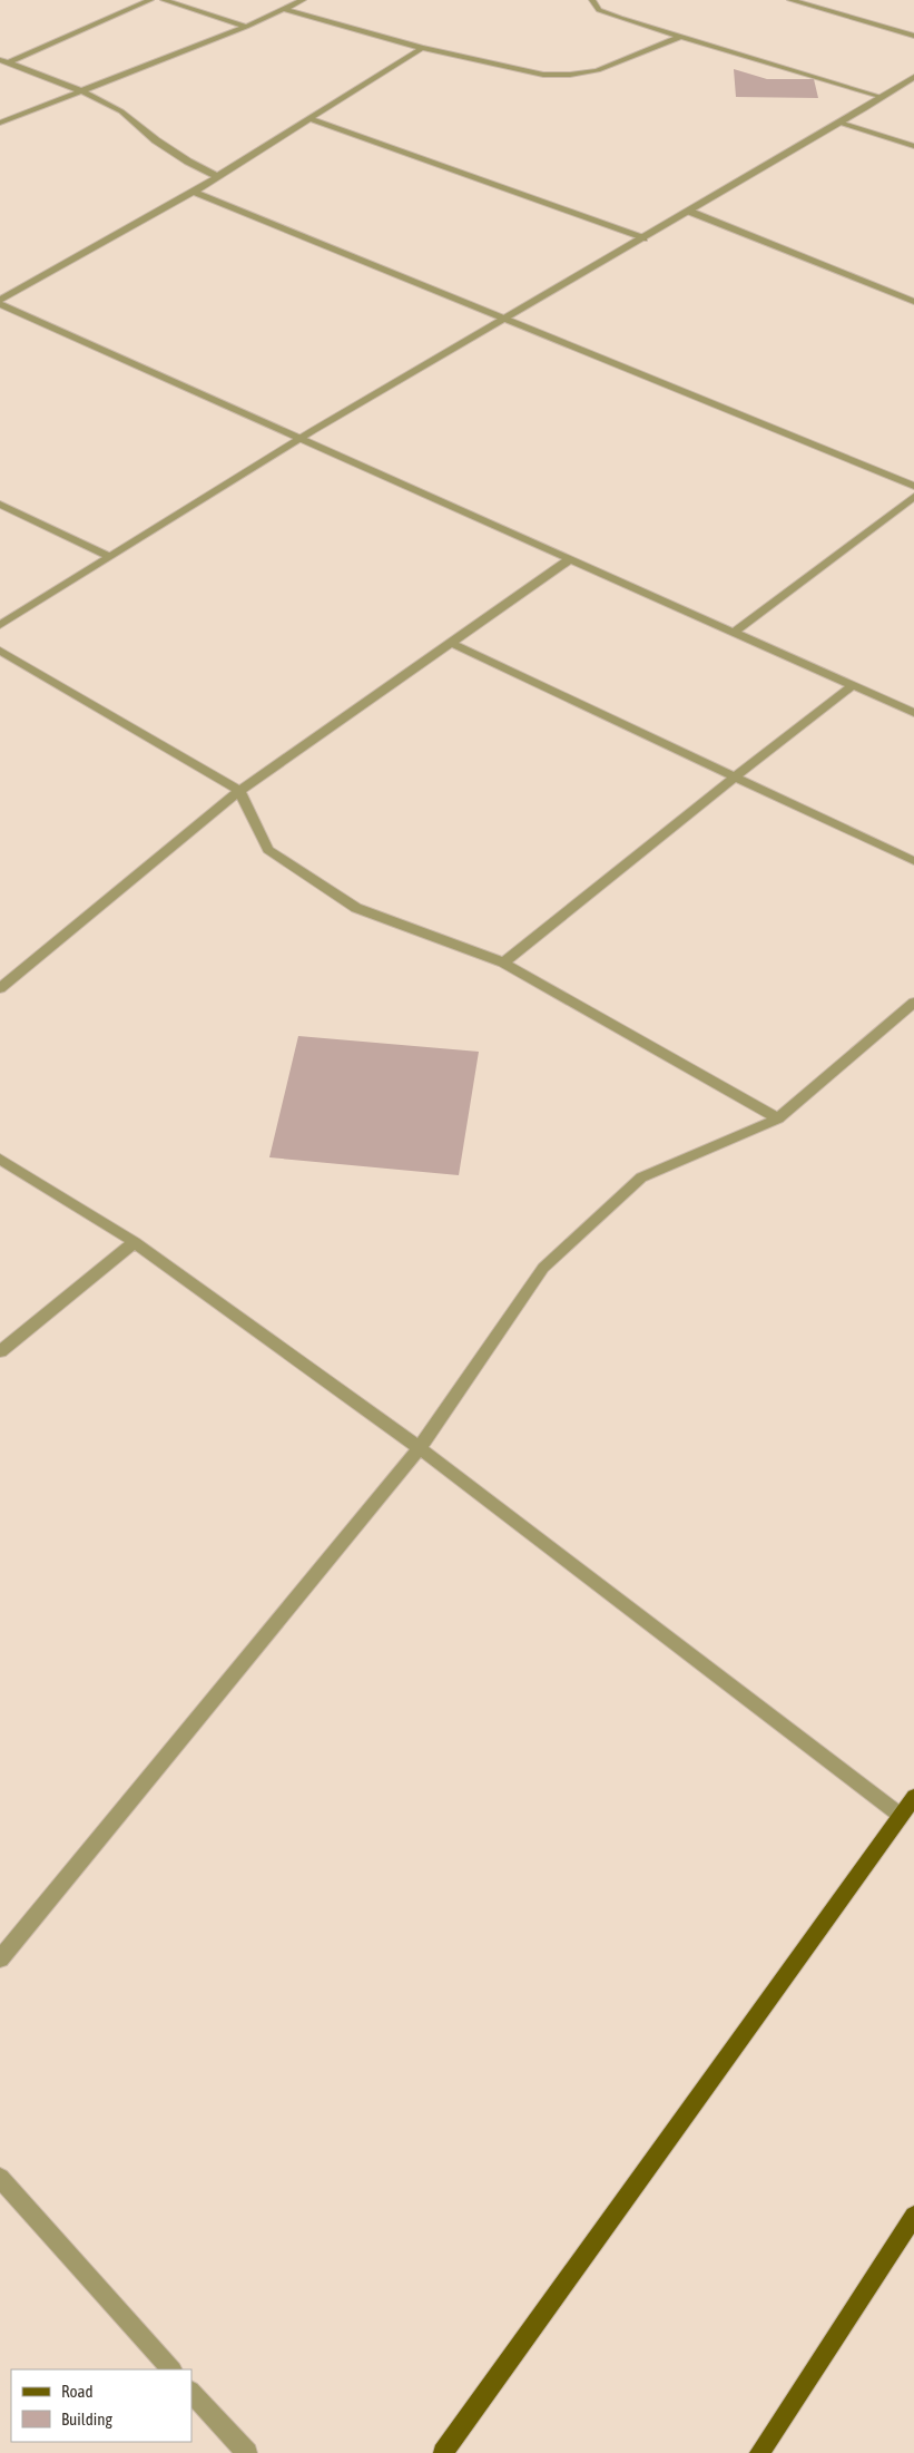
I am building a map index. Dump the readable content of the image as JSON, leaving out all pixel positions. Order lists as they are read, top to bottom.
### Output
{
  "legend": ["Road", "Building"]
}
